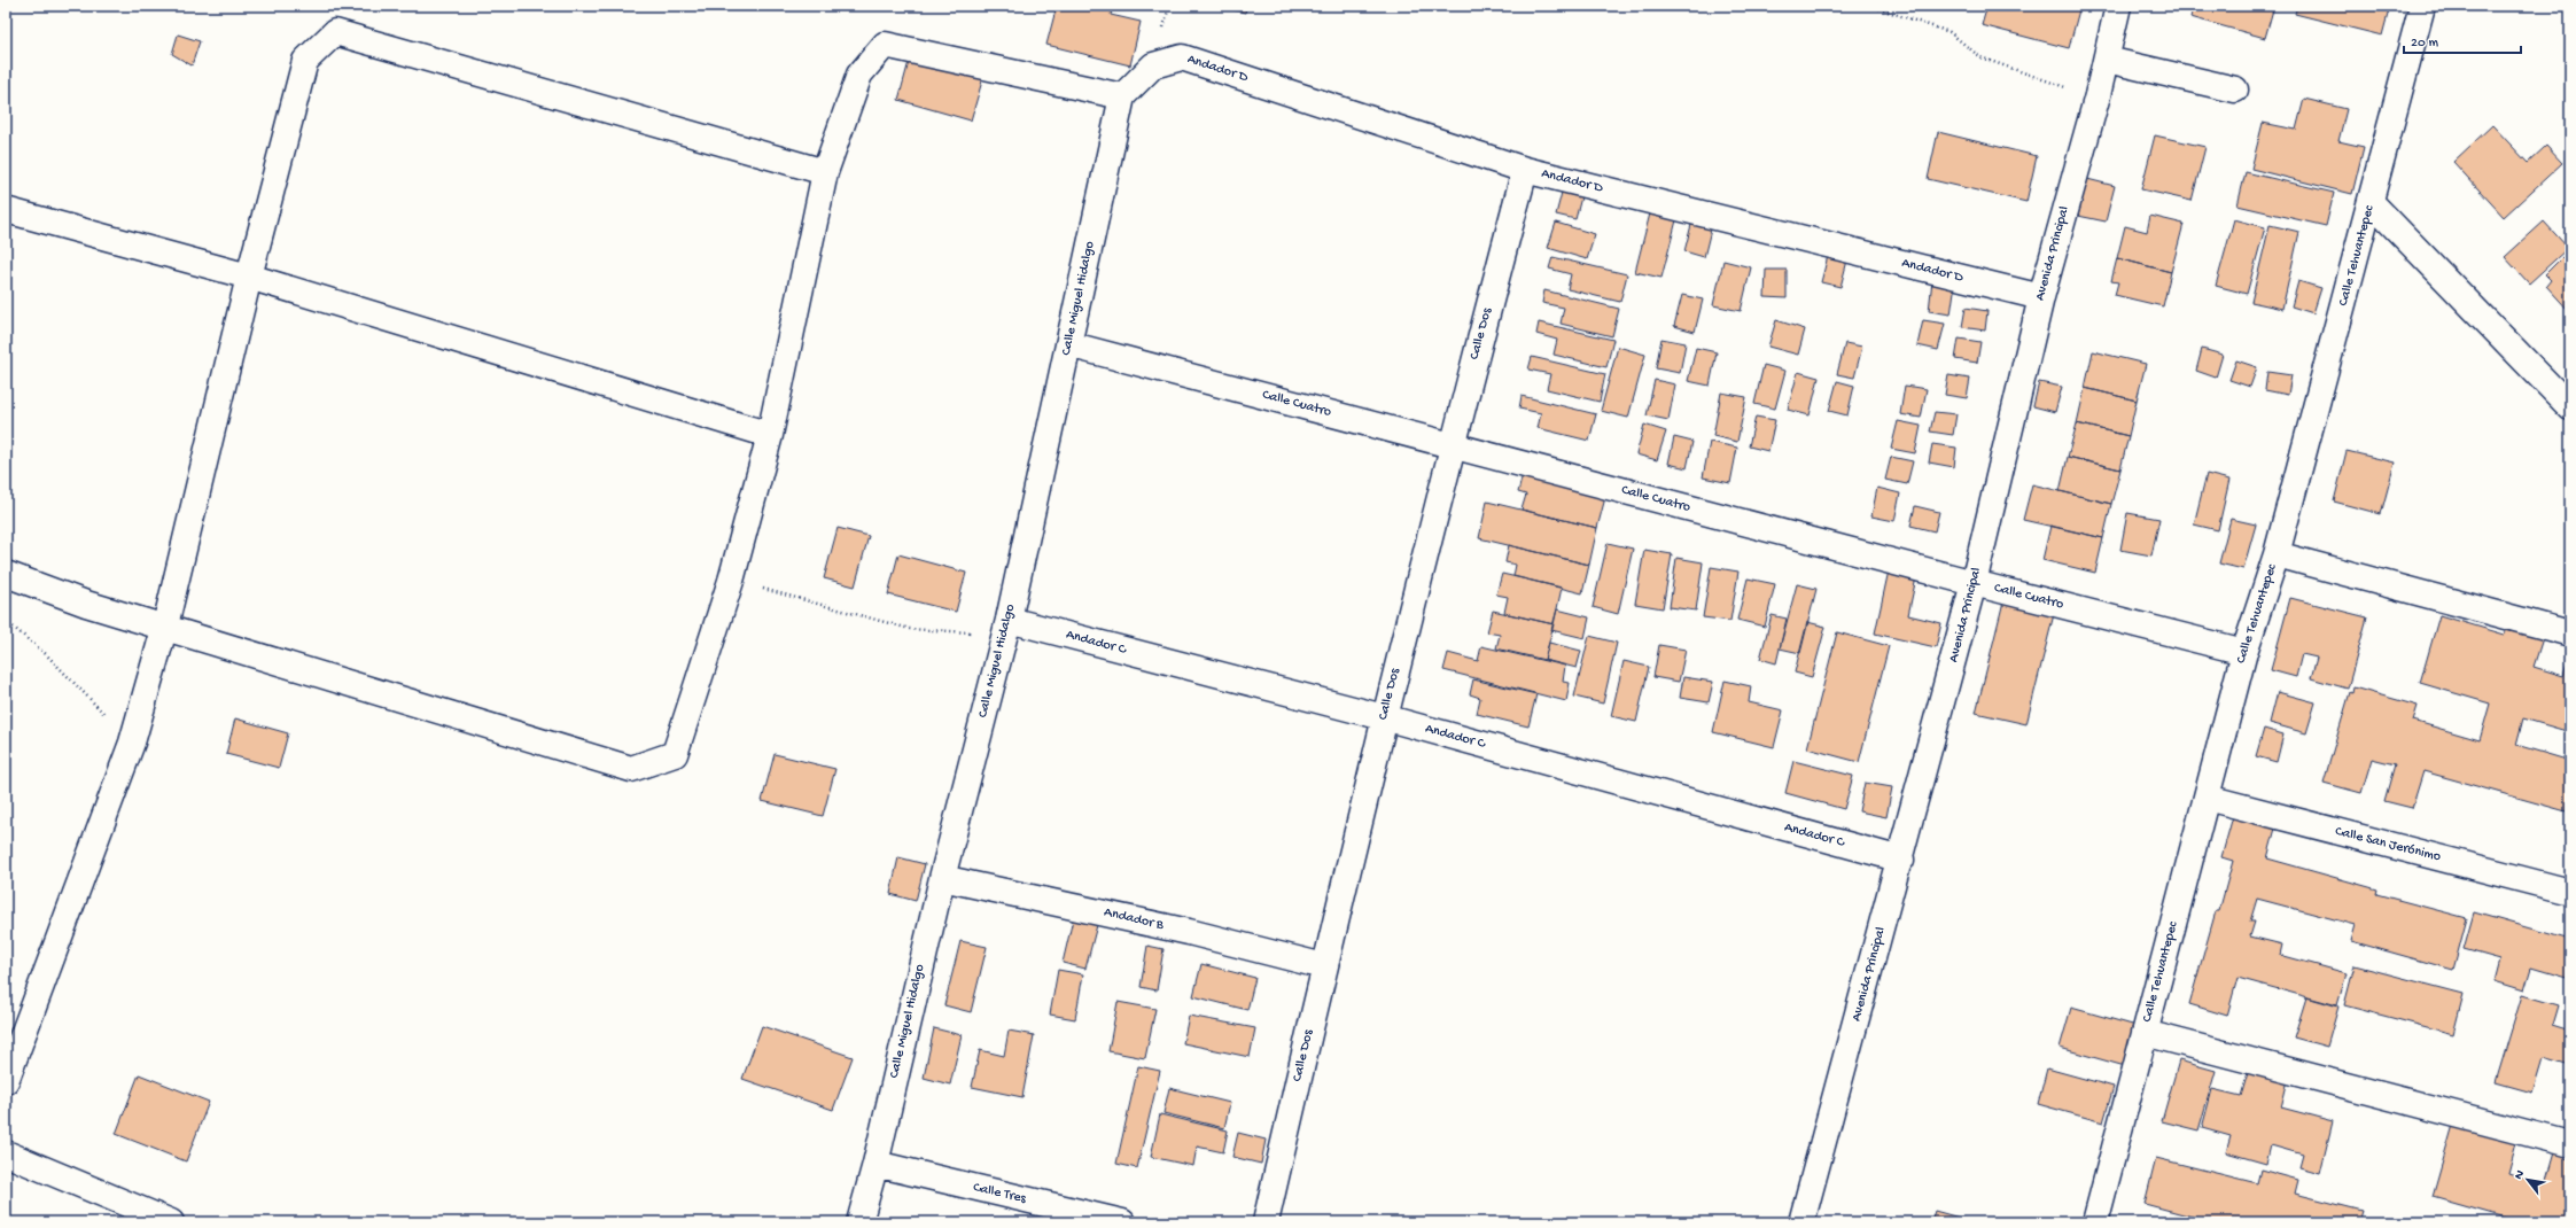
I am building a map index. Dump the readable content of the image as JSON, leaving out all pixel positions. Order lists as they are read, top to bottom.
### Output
{
  "streets": {
    "street": [
      "Andador D",
      "Avenida Principal",
      "Calle Tehuantepec",
      "Calle Miguel Hidalgo",
      "Calle Dos",
      "Calle Cuatro",
      "Andador C",
      "Calle San Jerónimo",
      "Andador B",
      "Calle Tres"
    ]
  },
  "crossings": [
    ["Andador D", "Avenida Principal"],
    ["Andador D", "Calle Miguel Hidalgo"],
    ["Andador D", "Calle Dos"],
    ["Avenida Principal", "Calle Cuatro"],
    ["Avenida Principal", "Andador C"],
    ["Calle Tehuantepec", "Calle Cuatro"],
    ["Calle Tehuantepec", "Calle San Jerónimo"],
    ["Calle Miguel Hidalgo", "Calle Cuatro"],
    ["Calle Miguel Hidalgo", "Andador C"],
    ["Calle Miguel Hidalgo", "Andador B"],
    ["Calle Miguel Hidalgo", "Calle Tres"],
    ["Calle Dos", "Calle Cuatro"],
    ["Calle Dos", "Andador C"],
    ["Calle Dos", "Andador B"]
  ],
  "scale_bar": "20 m",
  "north": "top left"
}
